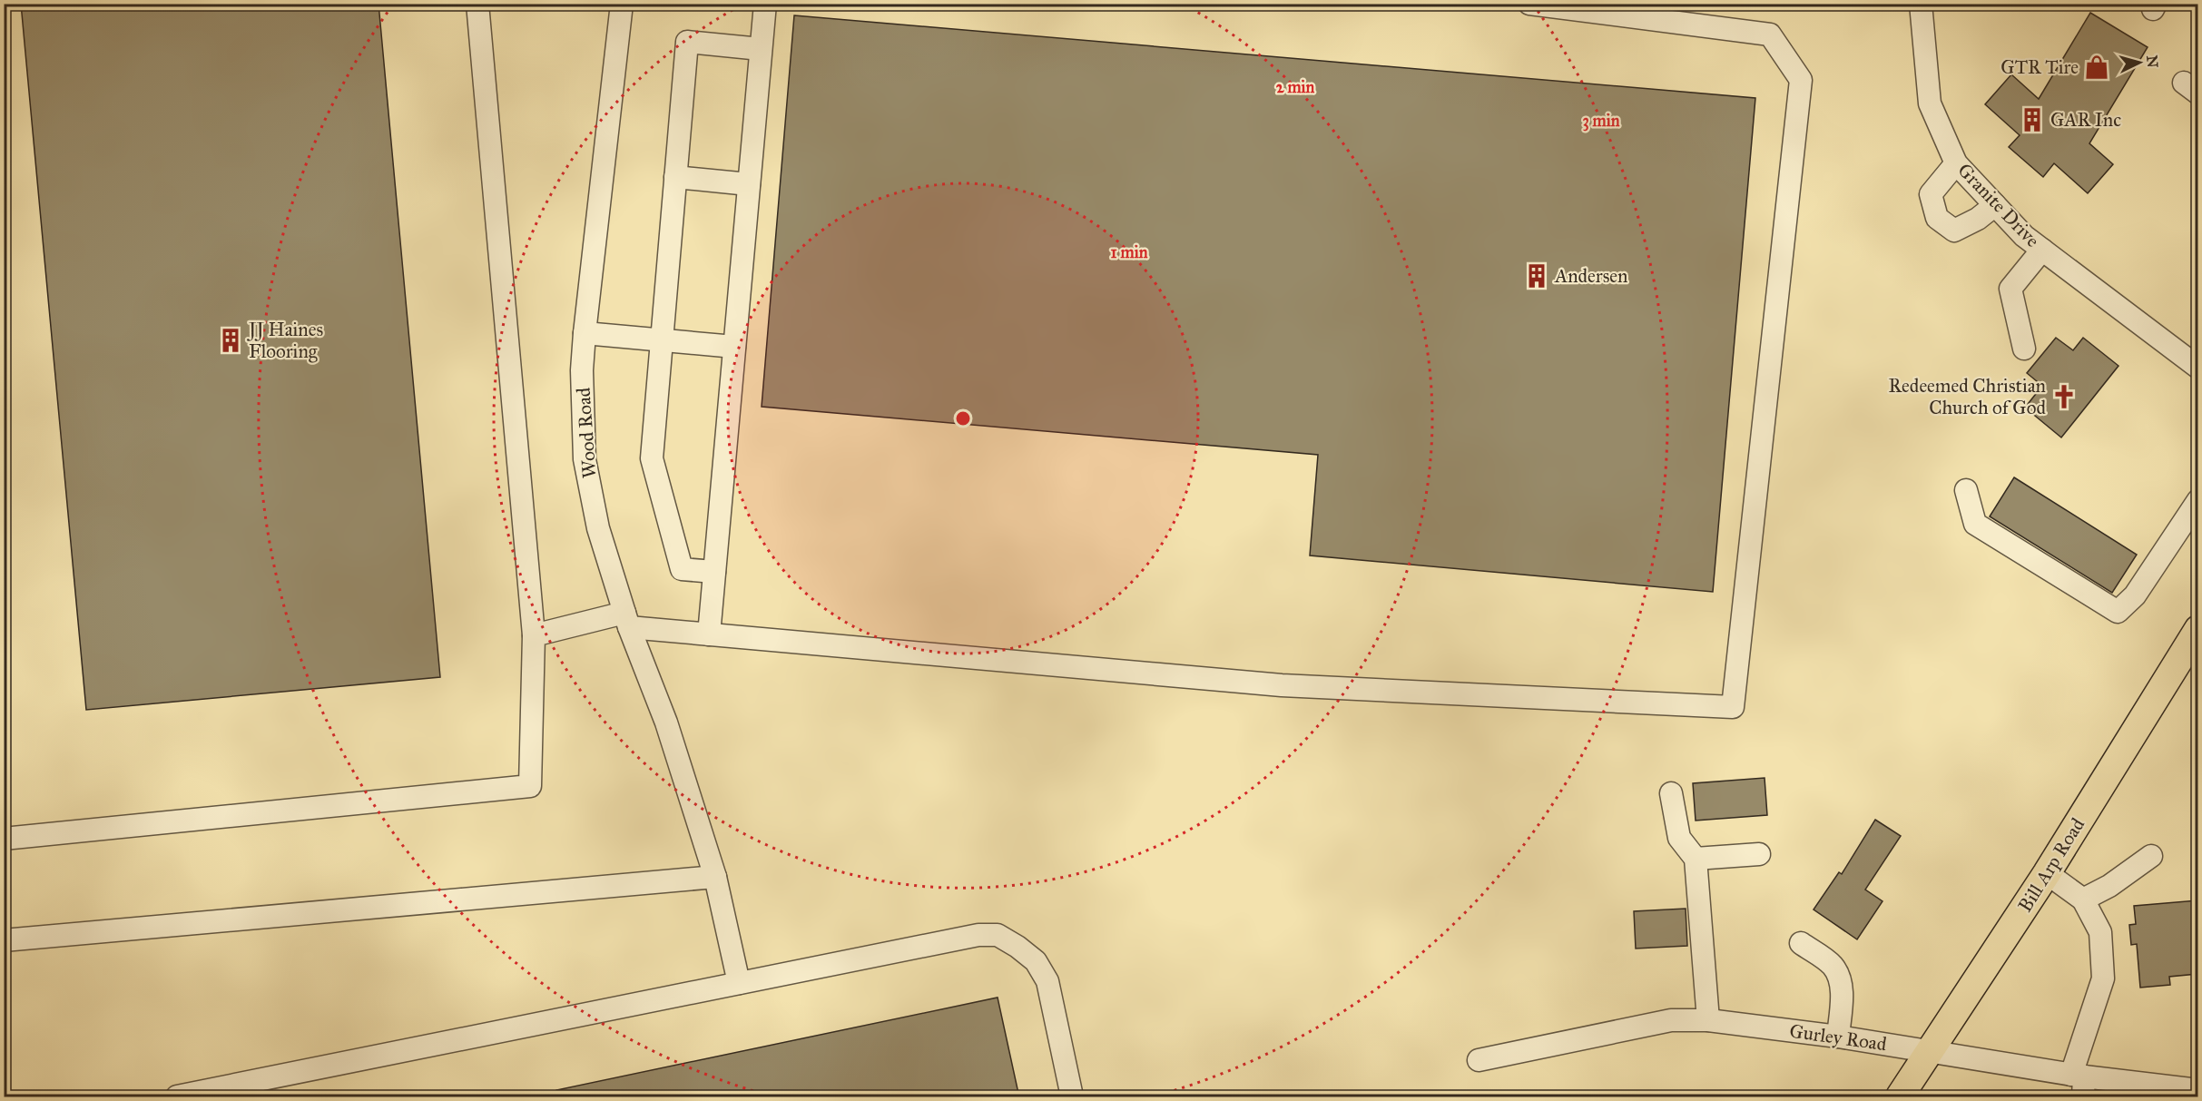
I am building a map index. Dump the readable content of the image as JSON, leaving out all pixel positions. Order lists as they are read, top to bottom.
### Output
{
  "streets": {
    "main road": ["Bill Arp Road"],
    "street": ["Granite Drive", "Wood Road", "Gurley Road"]
  },
  "crossings": [
    ["Bill Arp Road", "Gurley Road"]
  ],
  "places": {
    "shop": ["GTR Tire"],
    "building": ["GAR Inc", "Andersen", "JJ Haines Flooring"],
    "church": ["Redeemed Christian Church of God"]
  },
  "north": "right",
  "rings": ["2 min", "3 min", "1 min"]
}
